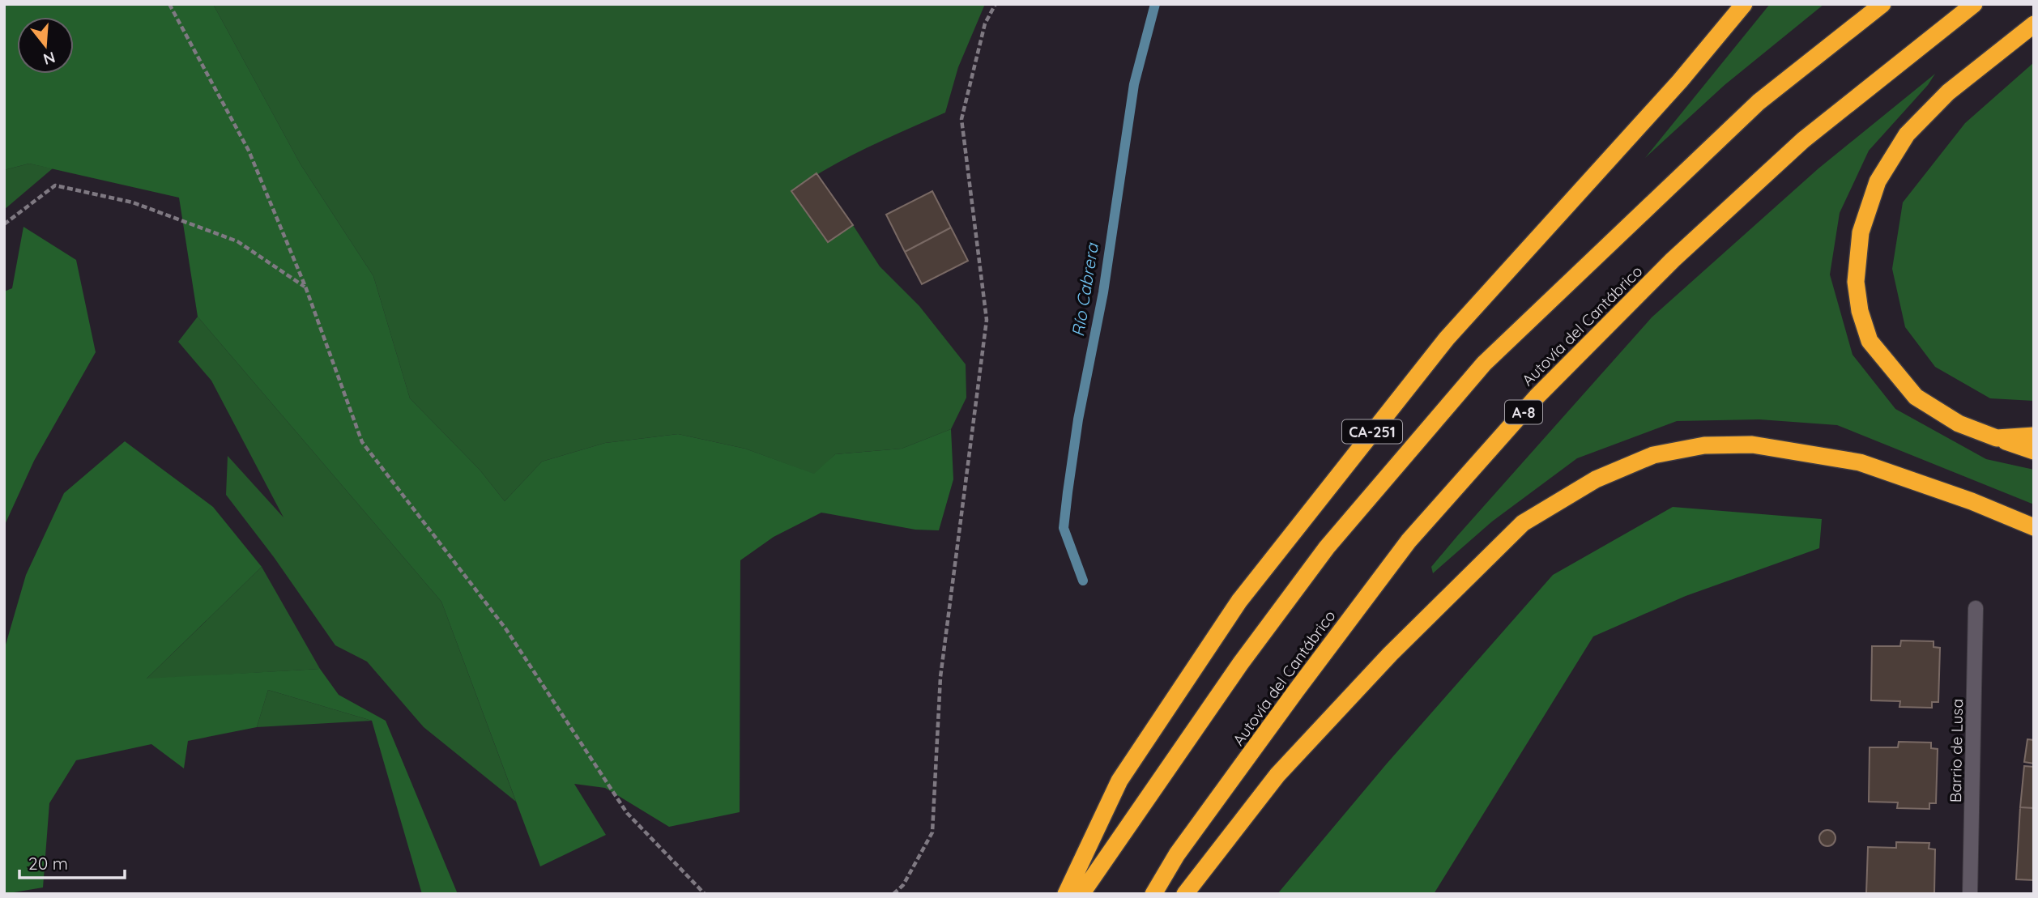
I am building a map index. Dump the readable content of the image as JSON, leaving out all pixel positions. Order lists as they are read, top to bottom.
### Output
{
  "streets": {
    "highway": ["Autovía del Cantábrico", "A-8", "CA-251"],
    "street": ["Barrio de Lusa"]
  },
  "water": ["Río Cabrera"],
  "scale_bar": "20 m",
  "north": "bottom"
}
